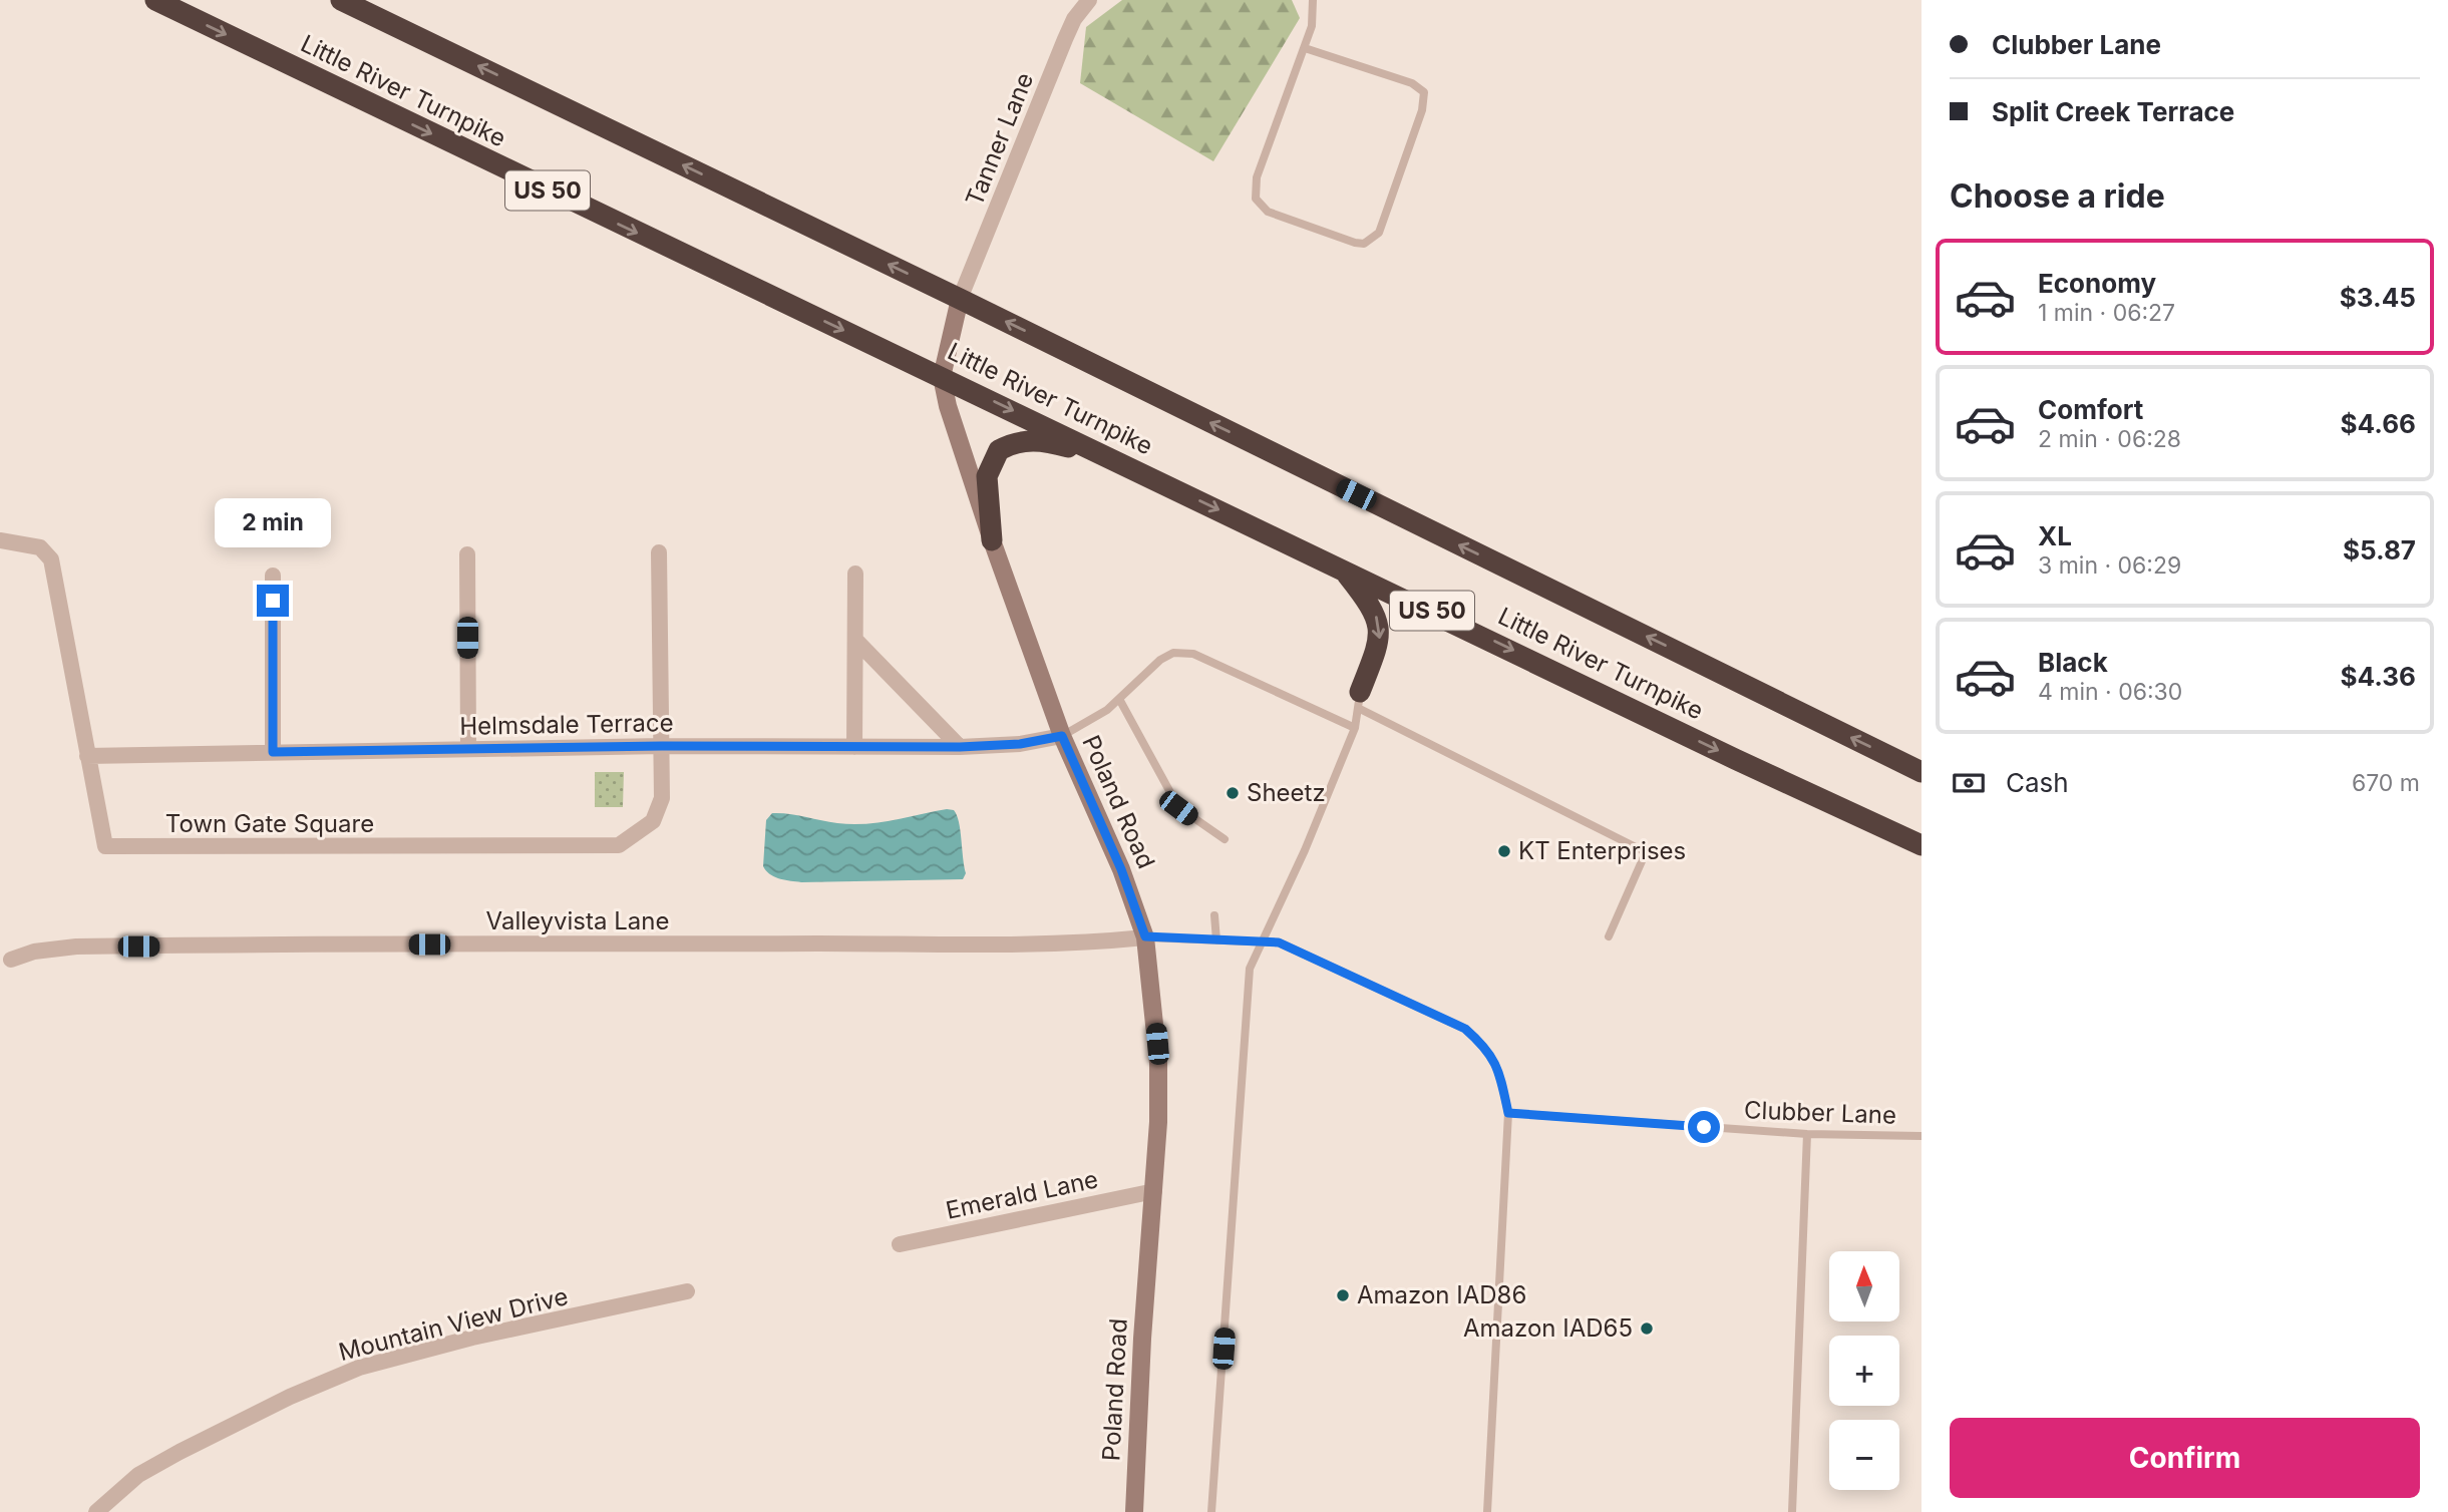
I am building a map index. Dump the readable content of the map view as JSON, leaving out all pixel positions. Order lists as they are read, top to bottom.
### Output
{
  "streets": {
    "highway": ["Little River Turnpike", "US 50"],
    "street": [
      "Tanner Lane",
      "Helmsdale Terrace",
      "Poland Road",
      "Town Gate Square",
      "Valleyvista Lane",
      "Emerald Lane",
      "Mountain View Drive"
    ],
    "lane": ["Clubber Lane"]
  },
  "crossings": [
    ["Little River Turnpike", "Tanner Lane"],
    ["Little River Turnpike", "Poland Road"],
    ["Tanner Lane", "Poland Road"],
    ["Helmsdale Terrace", "Poland Road"],
    ["Helmsdale Terrace", "Town Gate Square"],
    ["Poland Road", "Valleyvista Lane"],
    ["Poland Road", "Emerald Lane"]
  ],
  "places": [
    "Sheetz",
    "KT Enterprises",
    "Amazon IAD86",
    "Amazon IAD65"
  ],
  "north": "top",
  "page": {
    "banner": ["Clubber Lane", "Split Creek Terrace"],
    "heading": "Choose a ride",
    "list": [
      {
        "name": "Economy",
        "note": "1 min · 06:27",
        "value": "$3.45"
      },
      {
        "name": "Comfort",
        "note": "2 min · 06:28",
        "value": "$4.66"
      },
      {
        "name": "XL",
        "note": "3 min · 06:29",
        "value": "$5.87"
      },
      {
        "name": "Black",
        "note": "4 min · 06:30",
        "value": "$4.36"
      }
    ],
    "bubble": "2 min",
    "pay": ["Cash", "670 m"],
    "map_buttons": ["+", "−"],
    "buttons": "Confirm"
  }
}
